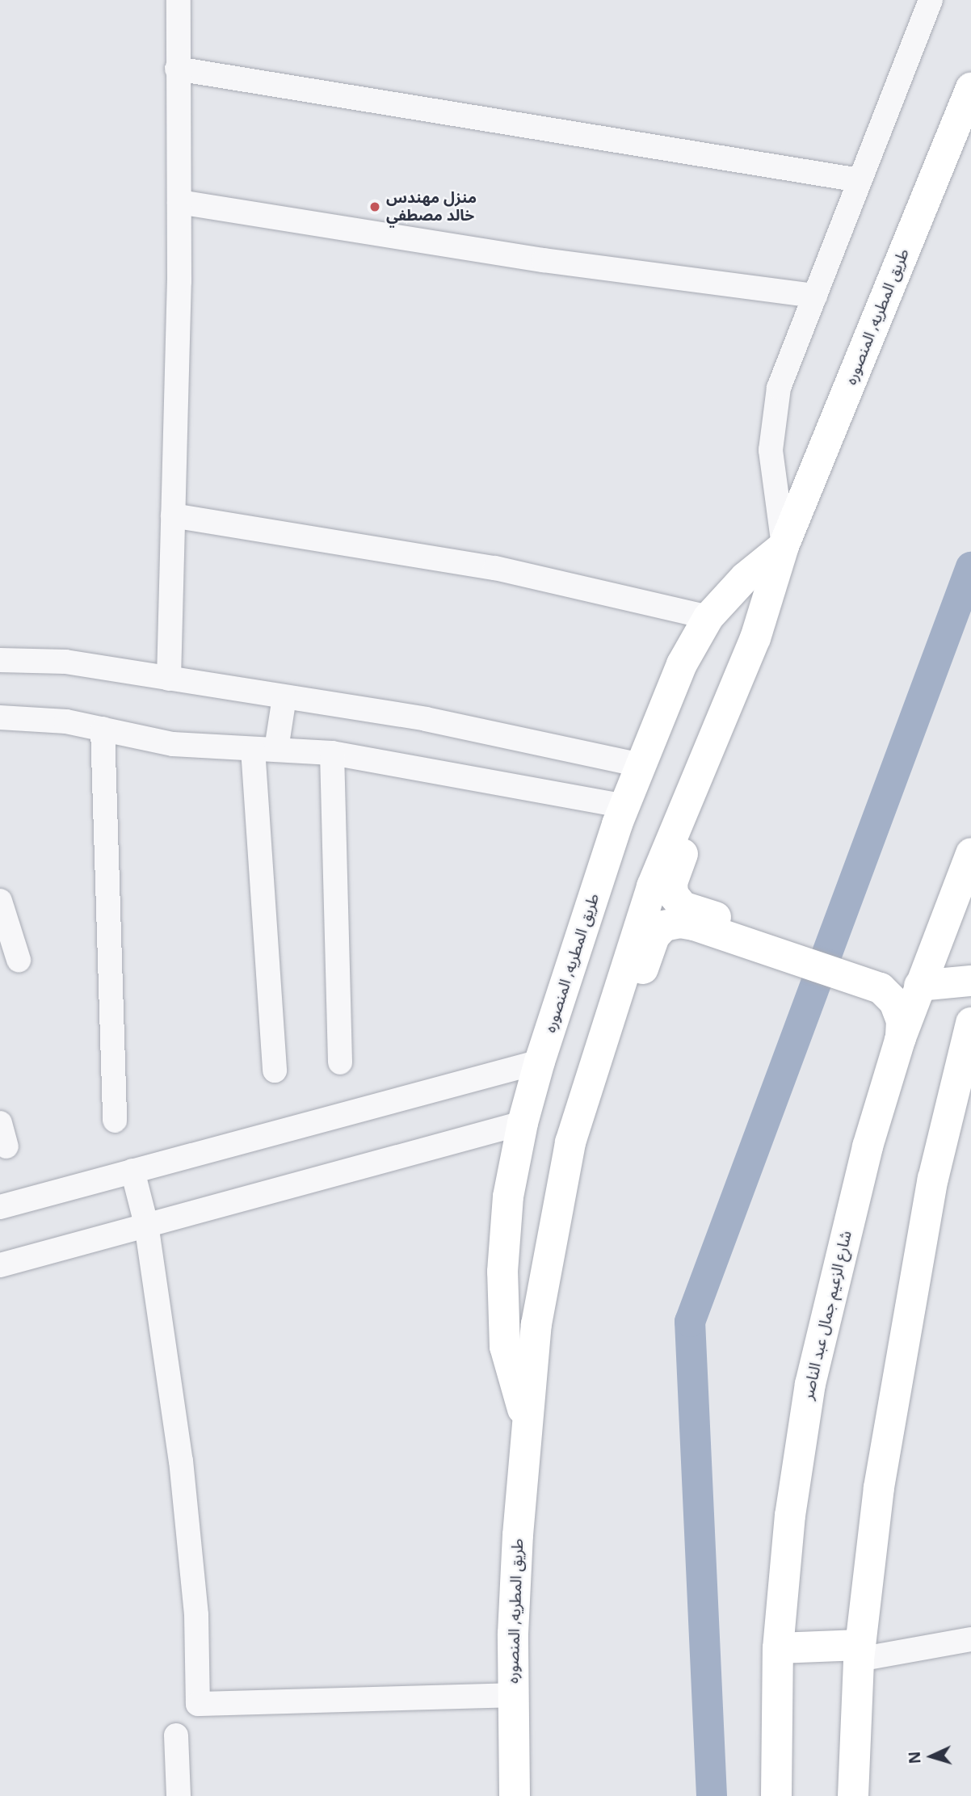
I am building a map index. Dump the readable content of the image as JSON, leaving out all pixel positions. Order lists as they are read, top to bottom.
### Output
{
  "streets": {
    "main road": ["طريق المطريه, المنصوره", "شارع الزعيم جمال عبد الناصر"]
  },
  "places": ["منزل مهندس خالد مصطفي"],
  "north": "left"
}
